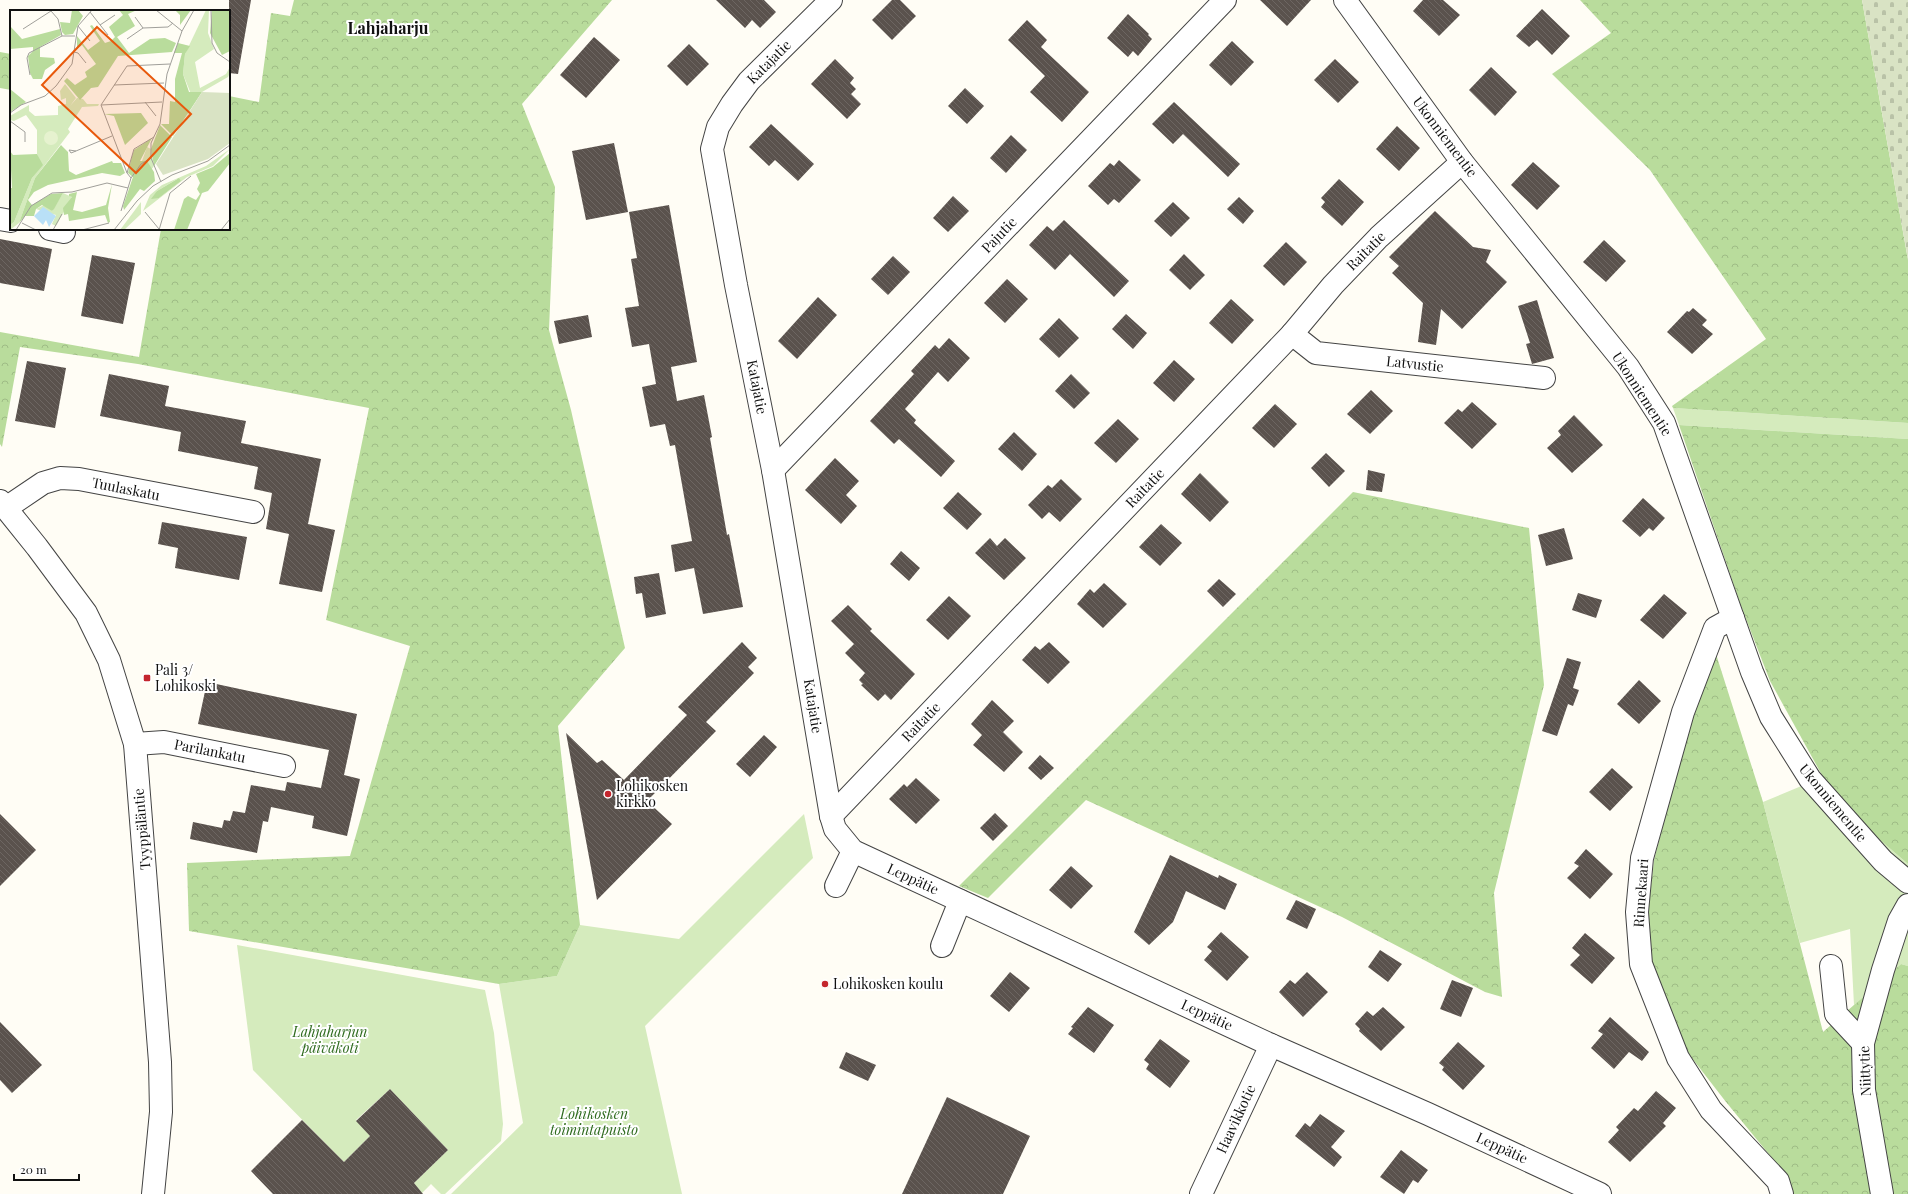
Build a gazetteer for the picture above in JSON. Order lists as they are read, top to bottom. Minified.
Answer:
{"streets":{"street":["Katajatie","Ukonniementie","Pajutie","Raitatie","Latvustie","Tuulaskatu","Parilankatu","Tyyppäläntie","Leppätie","Rinnekaari","Niittytie","Haavikkotie"]},"crossings":[["Katajatie","Pajutie"],["Katajatie","Raitatie"],["Katajatie","Leppätie"],["Ukonniementie","Raitatie"],["Ukonniementie","Rinnekaari"],["Raitatie","Latvustie"],["Raitatie","Leppätie"],["Tuulaskatu","Tyyppäläntie"],["Parilankatu","Tyyppäläntie"],["Leppätie","Haavikkotie"]],"districts":["Lahjaharju"],"parks":["Lahjaharjun päiväkoti","Lohikosken toimintapuisto"],"places":{"transit":["Pali 3/ Lohikoski"],"other":["Lohikosken kirkko","Lohikosken koulu"]},"scale_bar":"20 m"}
